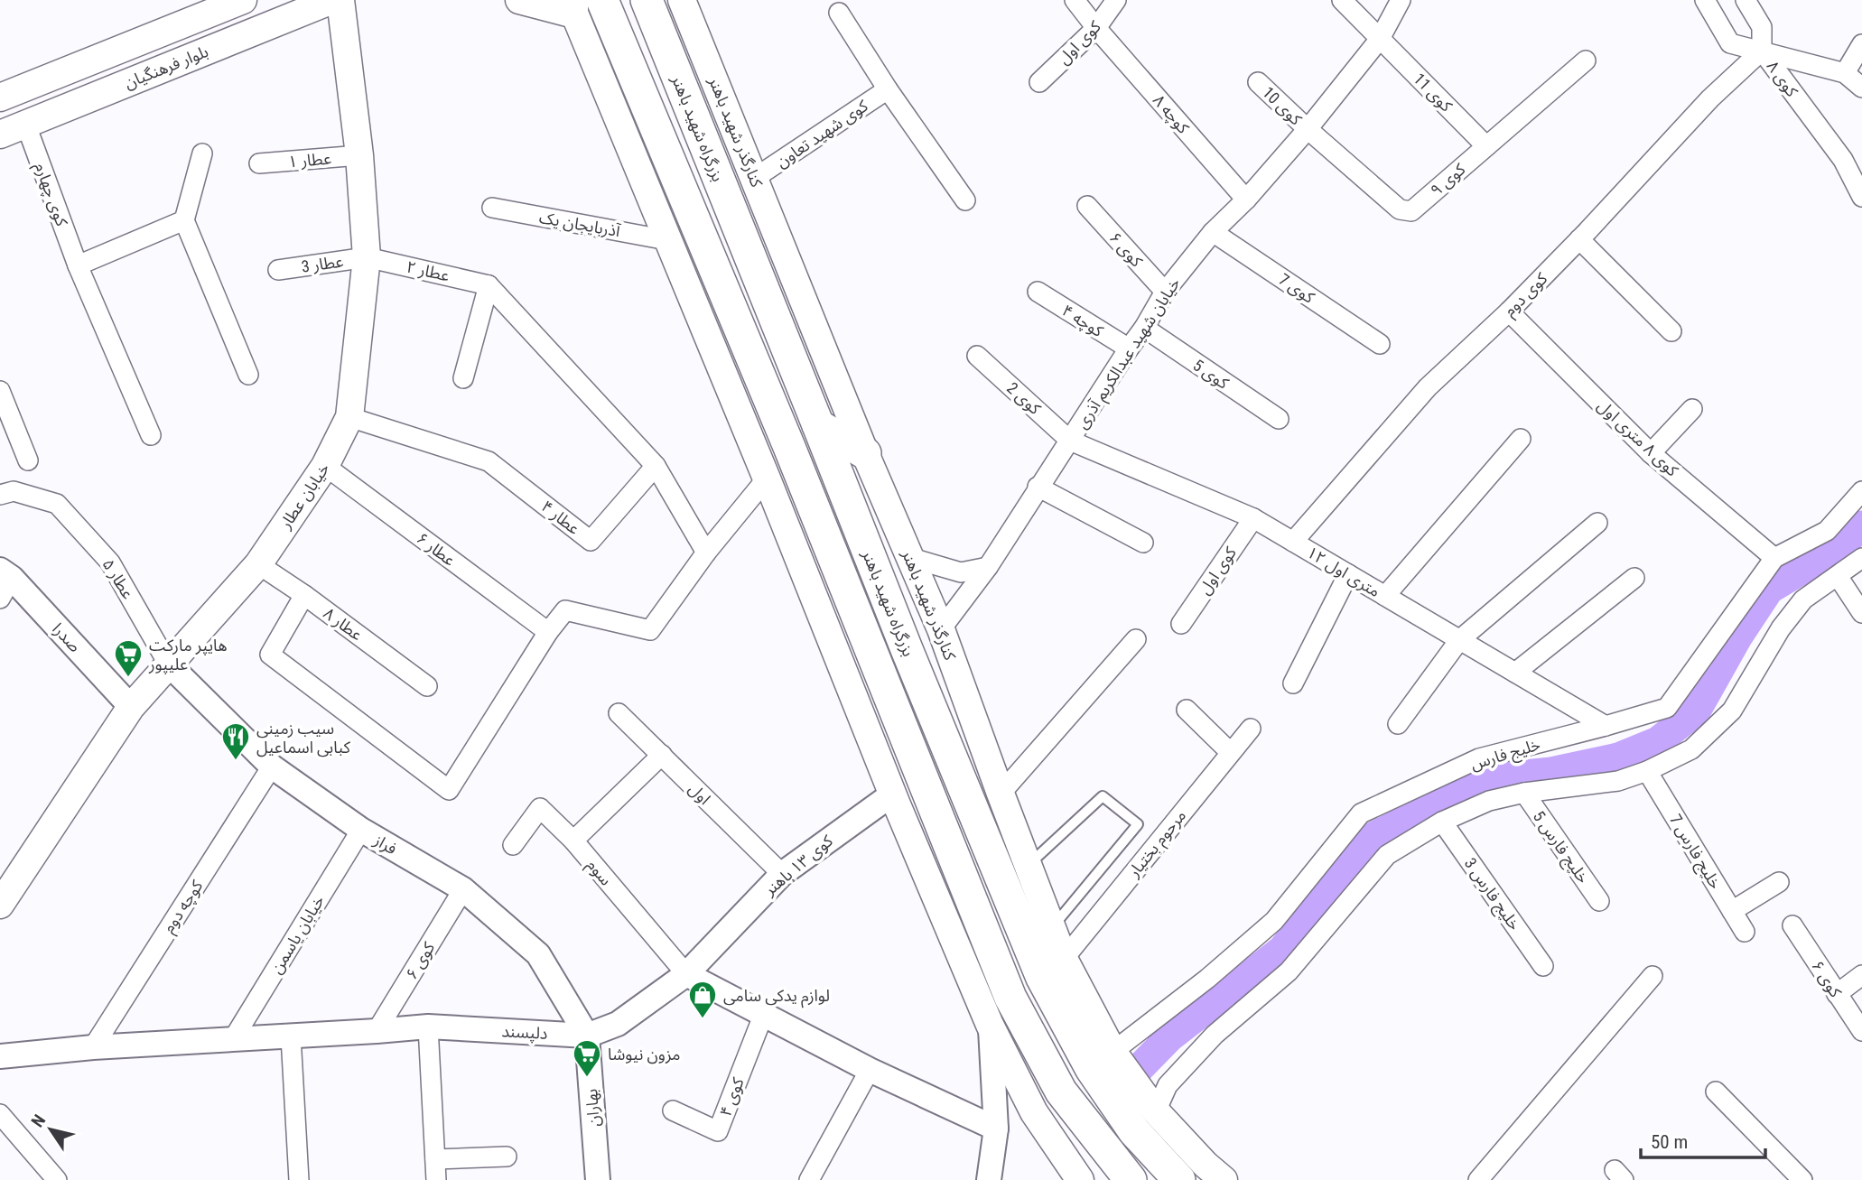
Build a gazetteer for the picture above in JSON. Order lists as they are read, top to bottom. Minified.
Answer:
{"streets":{"highway":["بزرگراه شهید باهنر"],"main road":["بلوار فرهنگیان","کنارگذر شهید باهنر","خیابان عطار"],"street":["کوی اول","کوی ۸","کوی 11","کوی 10","کوچه ۸","کوی شهید تعاون","عطار ۱","کوی ۹","کوی چهارم","آذربایجان یک","کوی ۶","عطار 3","عطار ۲","کوی 7","کوی دوم","کوچه ۴","خیابان شهید عبدالکریم آذری","کوی 5","کوی 2","کوی ۸ متری اول","عطار ۴","عطار ۶","۱۲ متری اول","عطار ۵","عطار ۸","صدرا","خلیج فارس","اول","مرحوم بختیار","فراز","خلیج فارس 5","خلیج فارس 7","کوی ۱۳ باهنر","سوم","خلیج فارس 3","کوچه دوم","خیابان یاسمن","دلپسند","کوی ۴","بهاران"]},"crossings":[["کوی اول","کوچه ۸"],["کوی اول","۱۲ متری اول"],["بلوار فرهنگیان","کوی چهارم"],["کوی ۸","کوی دوم"],["کوی 11","کوی ۹"],["کوی 11","خیابان شهید عبدالکریم آذری"],["کوی 10","کوی ۹"],["کوی 10","خیابان شهید عبدالکریم آذری"],["کوچه ۸","خیابان شهید عبدالکریم آذری"],["بزرگراه شهید باهنر","کنارگذر شهید باهنر"],["بزرگراه شهید باهنر","خلیج فارس"],["کنارگذر شهید باهنر","کوی شهید تعاون"],["کنارگذر شهید باهنر","خیابان شهید عبدالکریم آذری"],["کنارگذر شهید باهنر","خلیج فارس"],["کنارگذر شهید باهنر","مرحوم بختیار"],["عطار ۱","خیابان عطار"],["کوی ۹","خیابان شهید عبدالکریم آذری"],["کوی ۶","خیابان شهید عبدالکریم آذری"],["کوی ۶","فراز"],["کوی ۶","دلپسند"],["عطار 3","عطار ۲"],["عطار 3","خیابان عطار"],["عطار ۲","خیابان عطار"],["کوی 7","خیابان شهید عبدالکریم آذری"],["کوی دوم","کوی ۸ متری اول"],["کوی دوم","۱۲ متری اول"],["کوچه ۴","خیابان شهید عبدالکریم آذری"],["خیابان شهید عبدالکریم آذری","کوی 5"],["خیابان شهید عبدالکریم آذری","کوی 2"],["خیابان شهید عبدالکریم آذری","۱۲ متری اول"],["کوی 2","۱۲ متری اول"],["کوی ۸ متری اول","خلیج فارس"],["خیابان عطار","عطار ۴"],["خیابان عطار","عطار ۶"],["خیابان عطار","عطار ۵"],["خیابان عطار","عطار ۸"],["خیابان عطار","صدرا"],["خیابان عطار","فراز"],["۱۲ متری اول","خلیج فارس"],["عطار ۵","فراز"],["اول","کوی ۱۳ باهنر"],["فراز","کوچه دوم"],["فراز","خیابان یاسمن"],["فراز","دلپسند"],["فراز","بهاران"],["کوی ۱۳ باهنر","سوم"],["کوی ۱۳ باهنر","دلپسند"],["سوم","دلپسند"],["کوچه دوم","دلپسند"],["خیابان یاسمن","دلپسند"],["دلپسند","بهاران"]],"places":{"supermarket":["هایپر مارکت علیپور","مزون نیوشا"],"restaurant":["سیب زمینی کبابی اسماعیل"],"shop":["لوازم یدکی سامی"]},"scale_bar":"50 m","north":"top left"}
